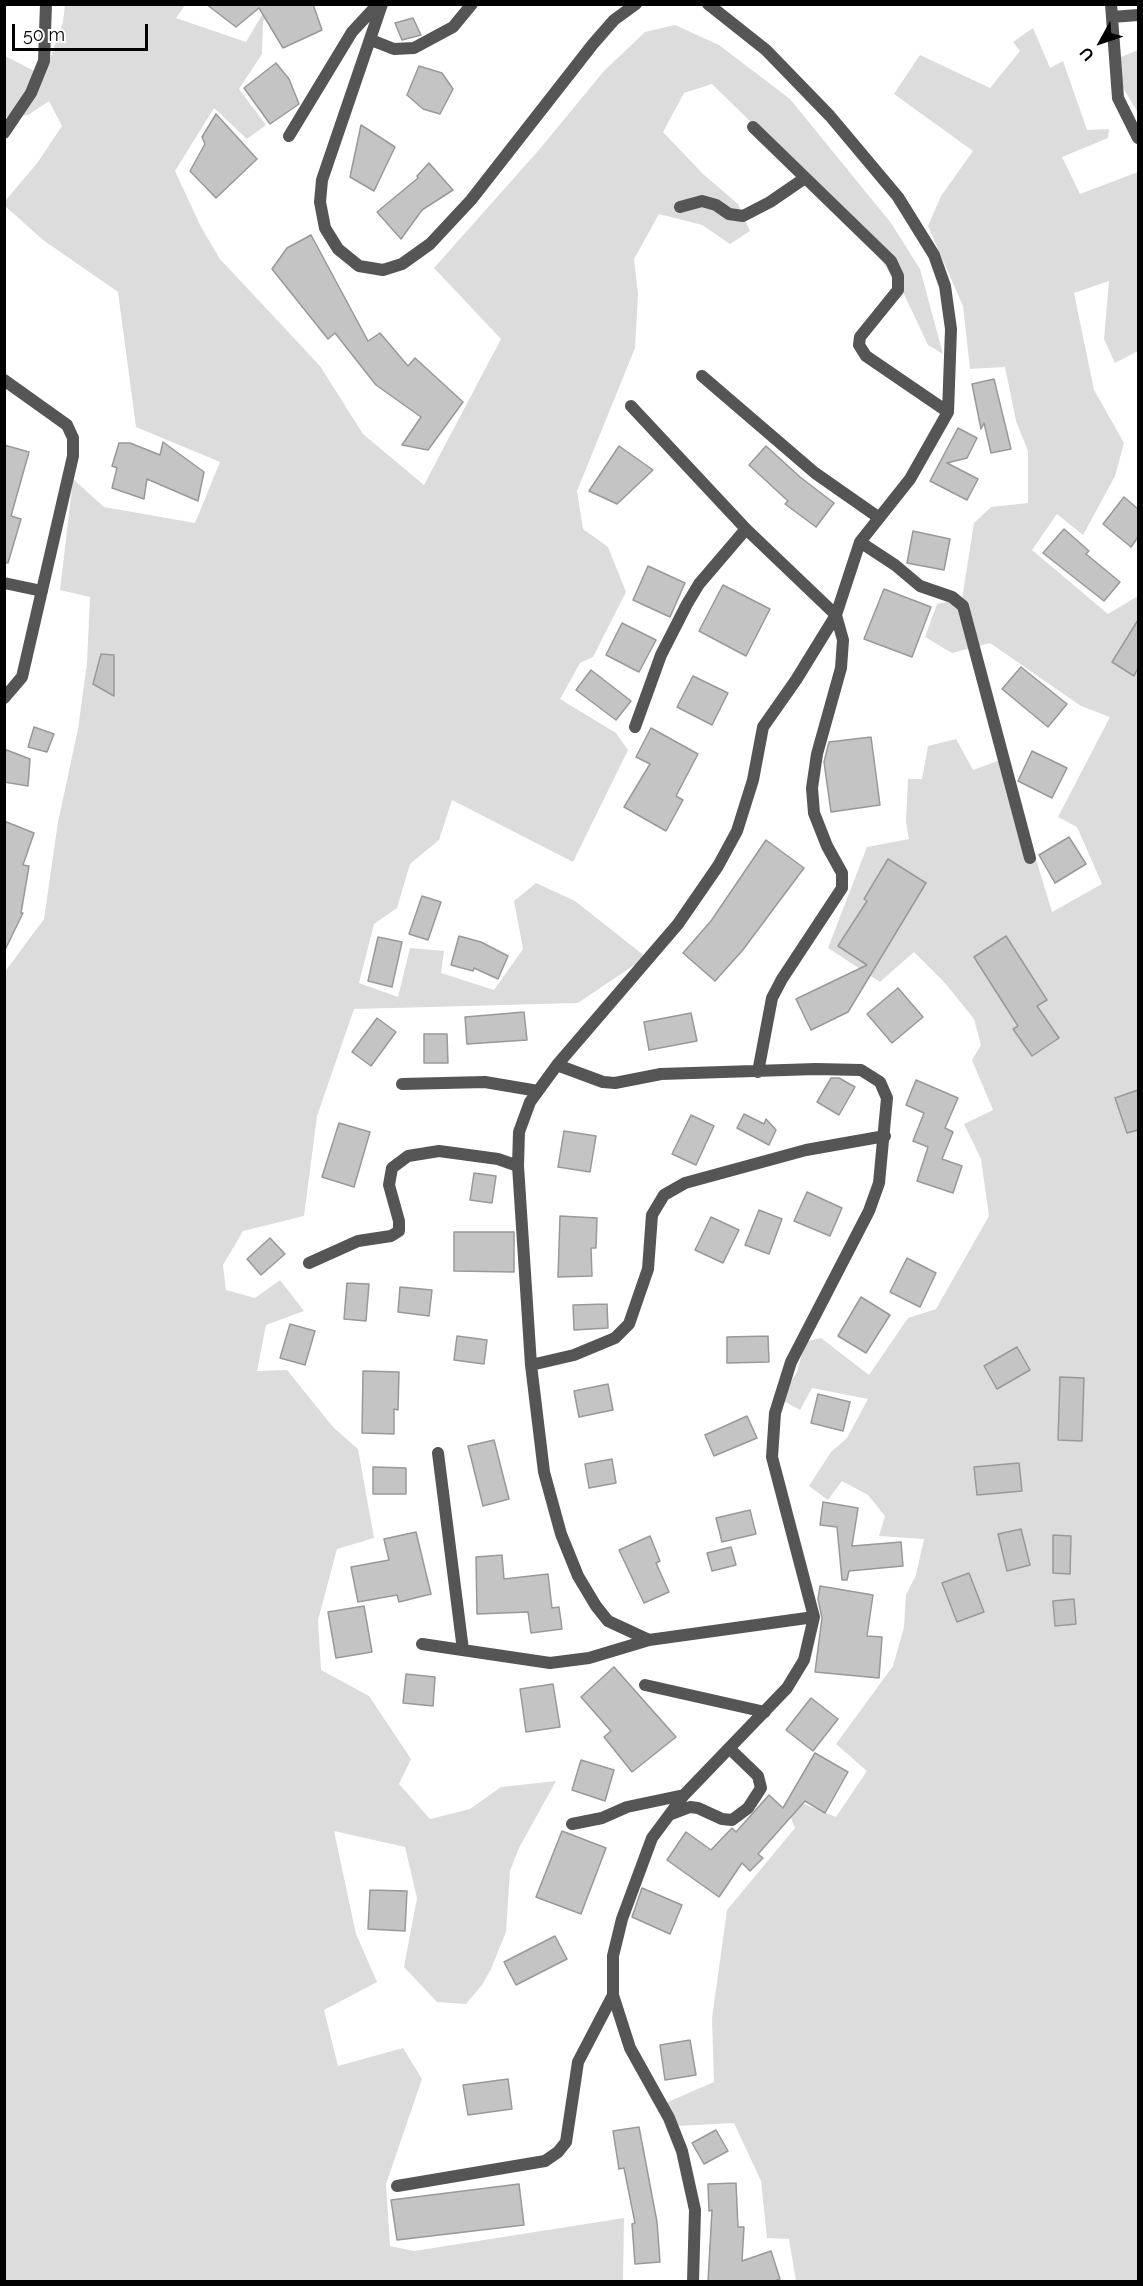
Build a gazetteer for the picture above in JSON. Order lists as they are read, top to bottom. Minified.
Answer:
{"scale_bar":"50 m","north":"bottom left"}
